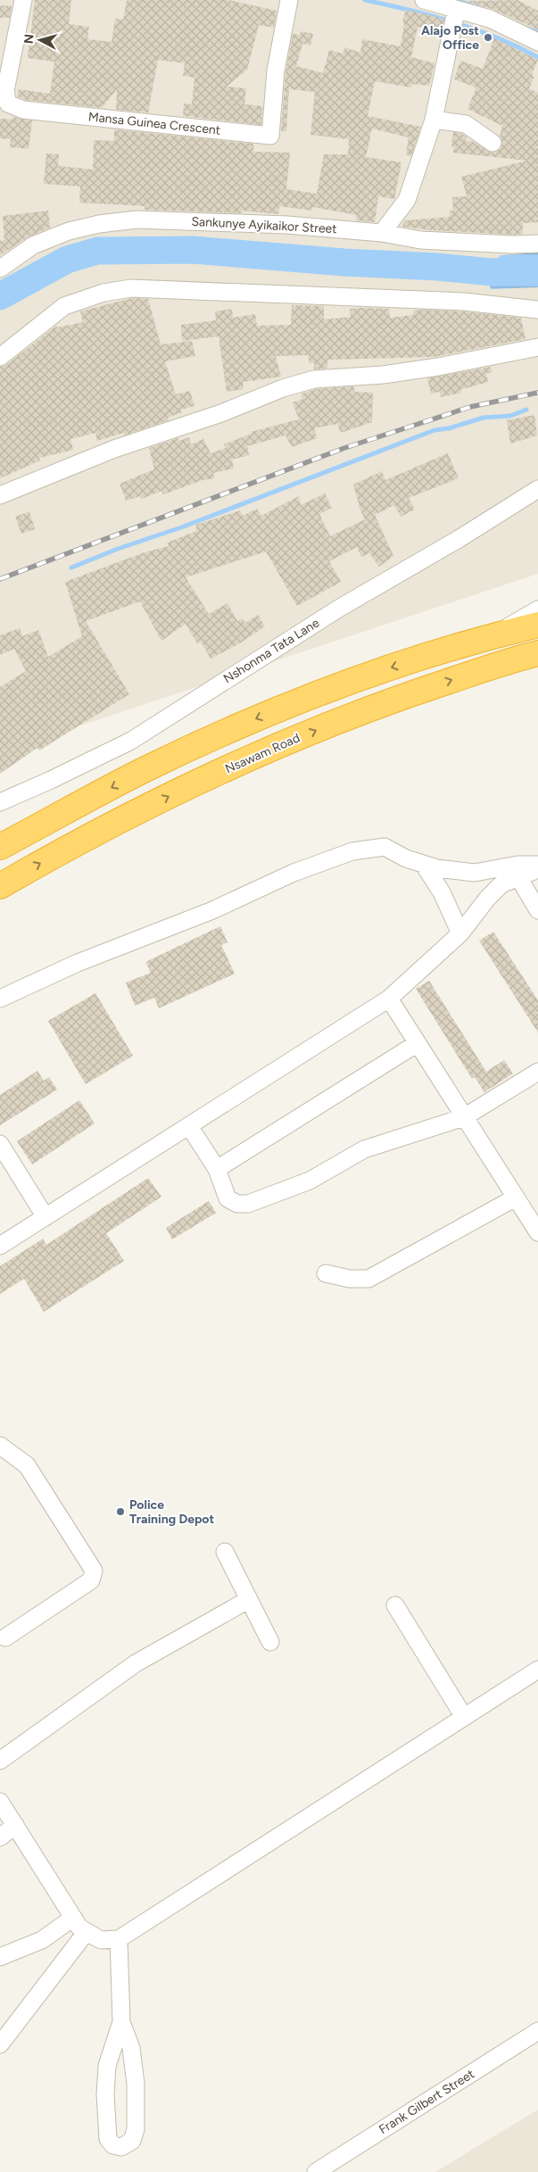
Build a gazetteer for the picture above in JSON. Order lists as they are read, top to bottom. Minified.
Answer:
{"streets":{"highway":["Nsawam Road"],"street":["Mansa Guinea Crescent","Sankunye Ayikaikor Street","Nshonma Tata Lane","Frank Gilbert Street"]},"places":["Alajo Post Office","Police Training Depot"],"north":"left"}
